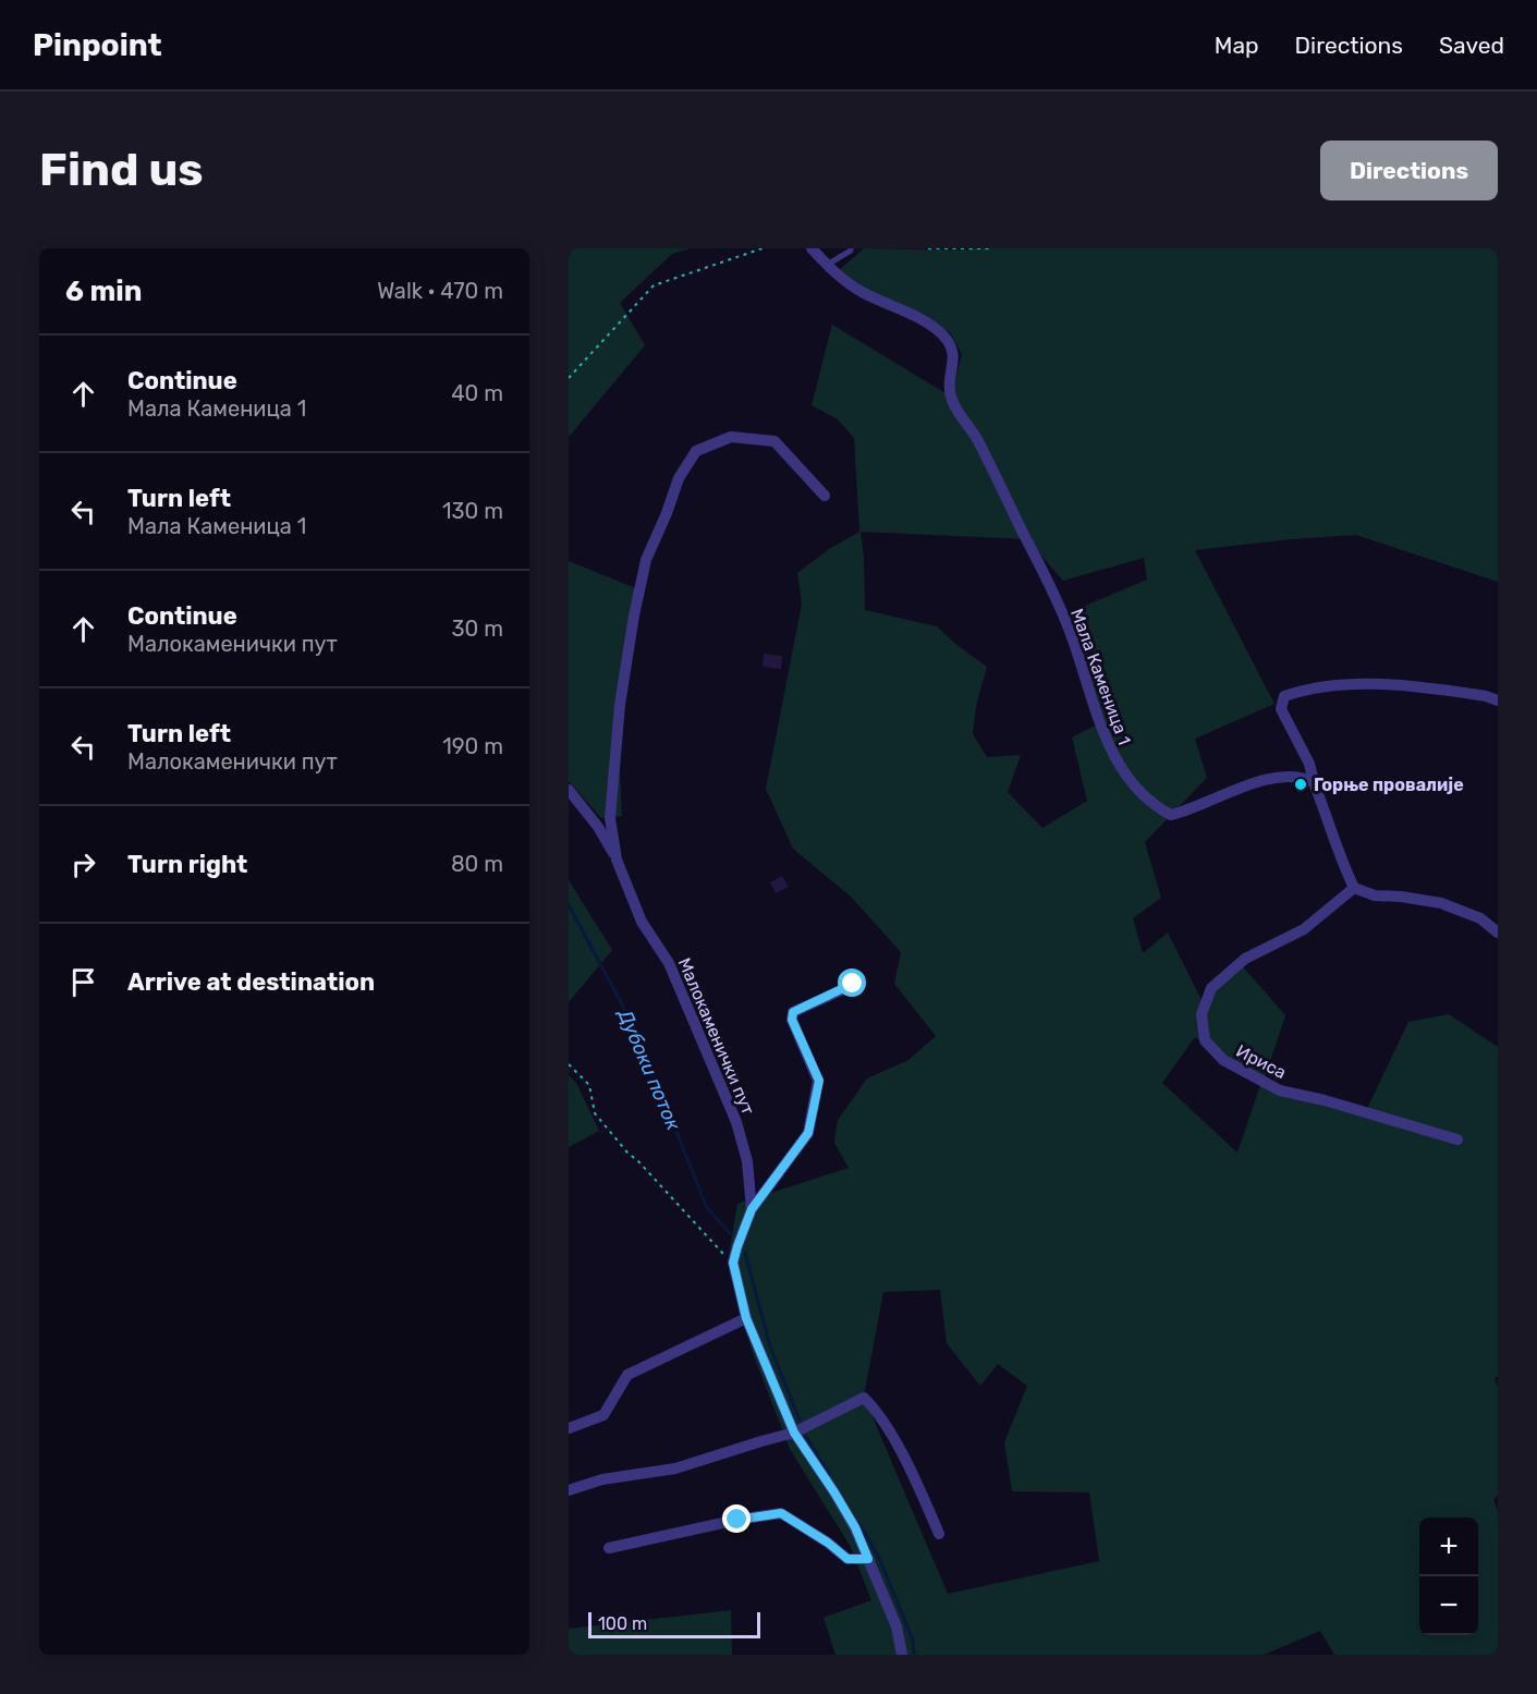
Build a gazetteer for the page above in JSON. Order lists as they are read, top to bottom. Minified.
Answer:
{"streets":{"street":["Мала Каменица 1","Малокаменички пут","Ириса"]},"water":["Дубоки поток"],"places":["Горње провалије"],"scale_bar":"100 m","page":{"header":"Pinpoint","nav":["Map","Directions","Saved"],"buttons":"Directions","title":"Find us","heading":["6 min","Walk · 470 m"],"list":[["Continue","Мала Каменица 1","40 m"],["Turn left","Мала Каменица 1","130 m"],["Continue","Малокаменички пут","30 m"],["Turn left","Малокаменички пут","190 m"],["Turn right","80 m"],"Arrive at destination"],"map_buttons":["+","−"],"scale":"100 m"}}
